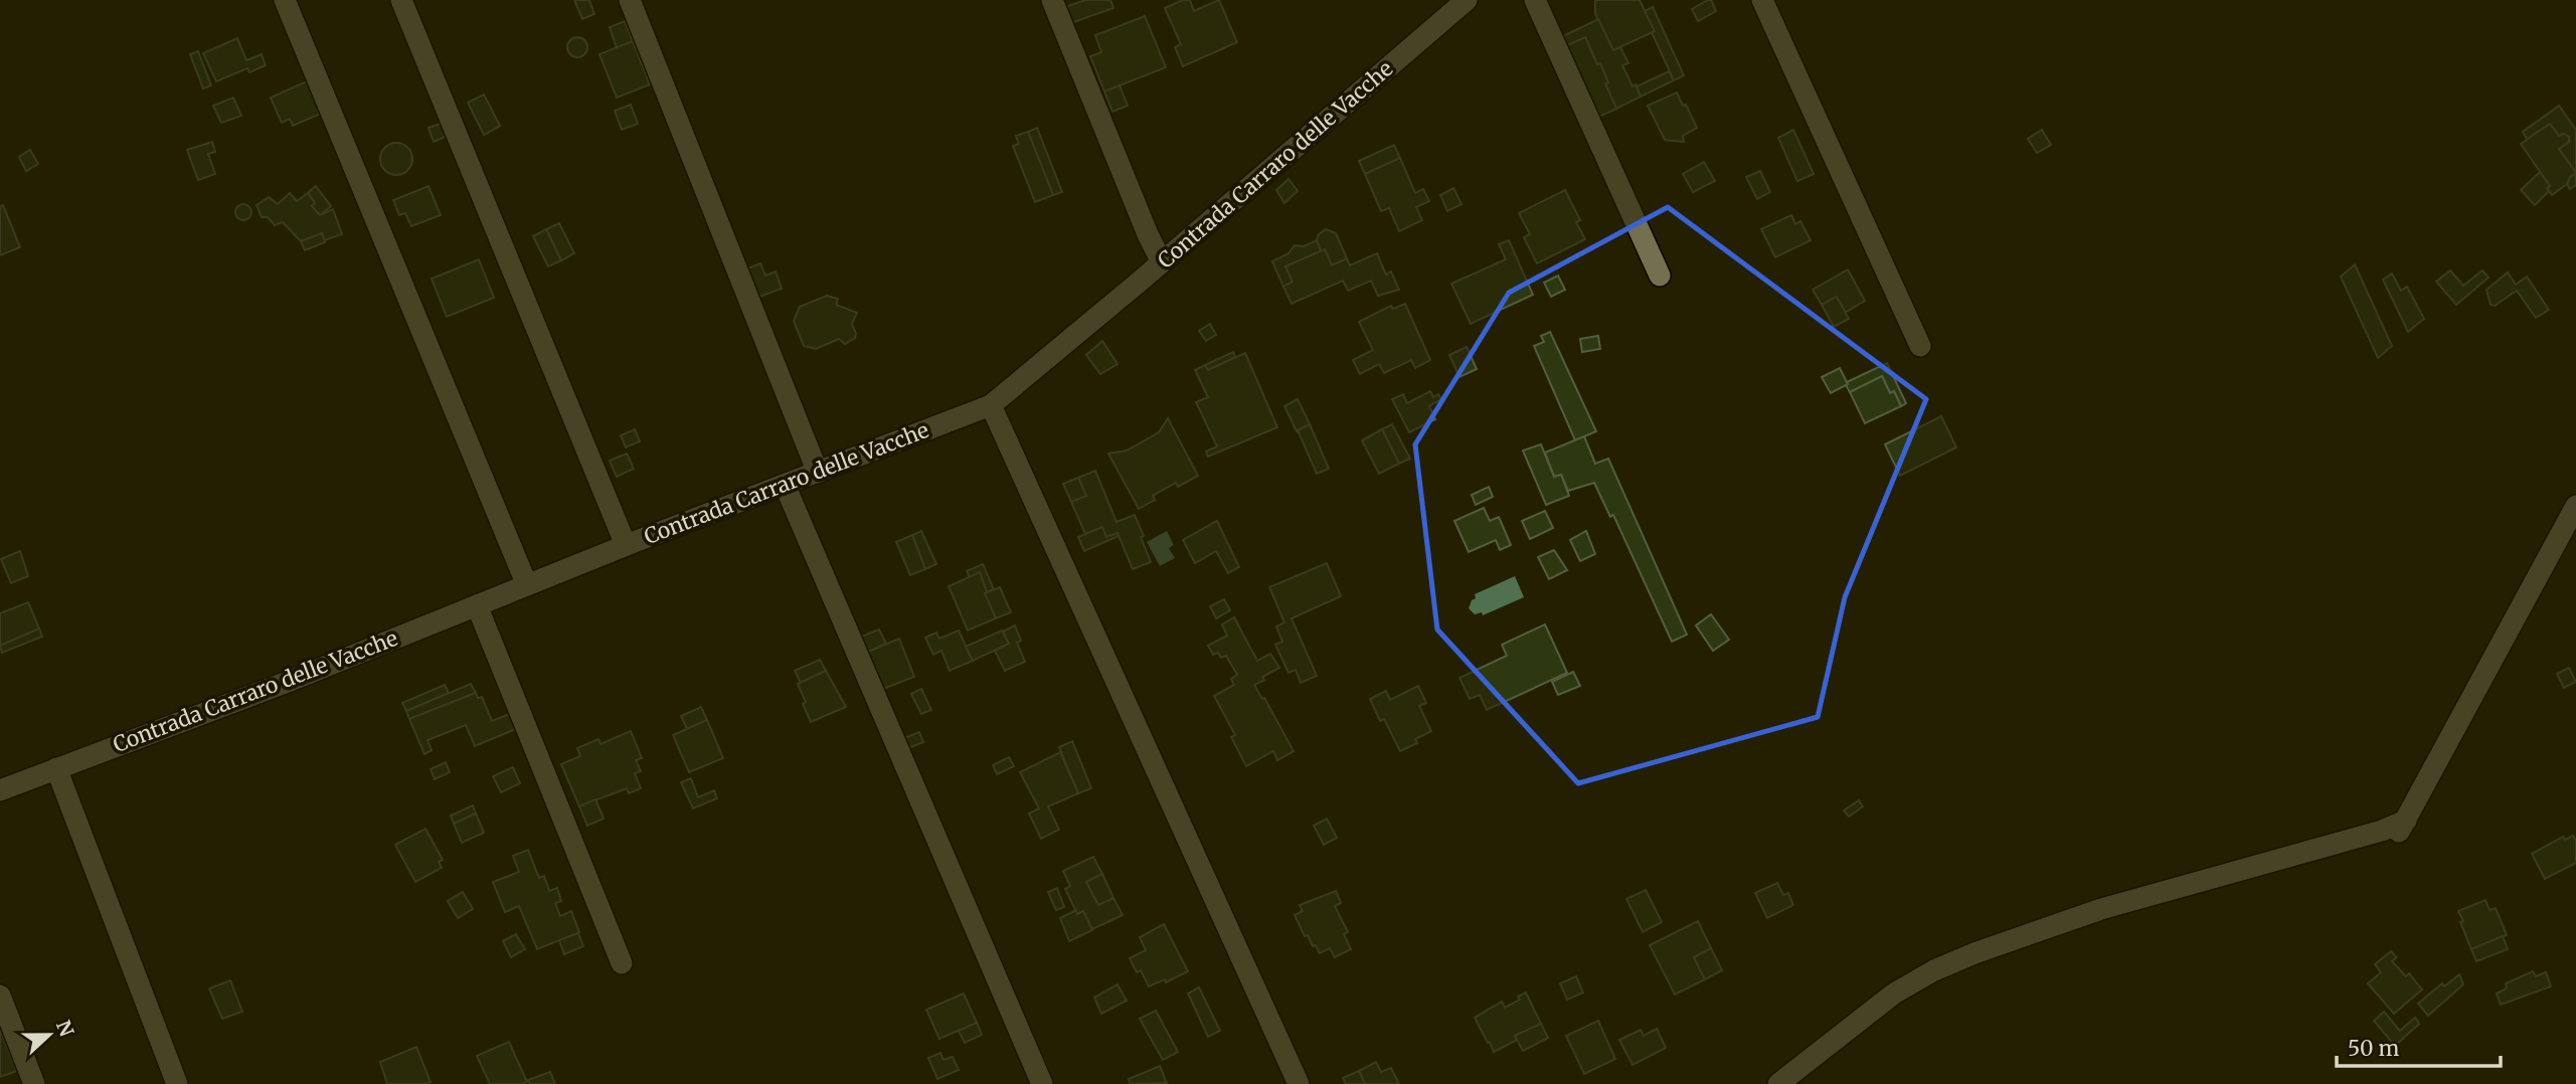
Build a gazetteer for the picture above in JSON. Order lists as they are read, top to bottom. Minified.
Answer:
{"streets":{"street":["Contrada Carraro delle Vacche"]},"scale_bar":"50 m","north":"right"}
